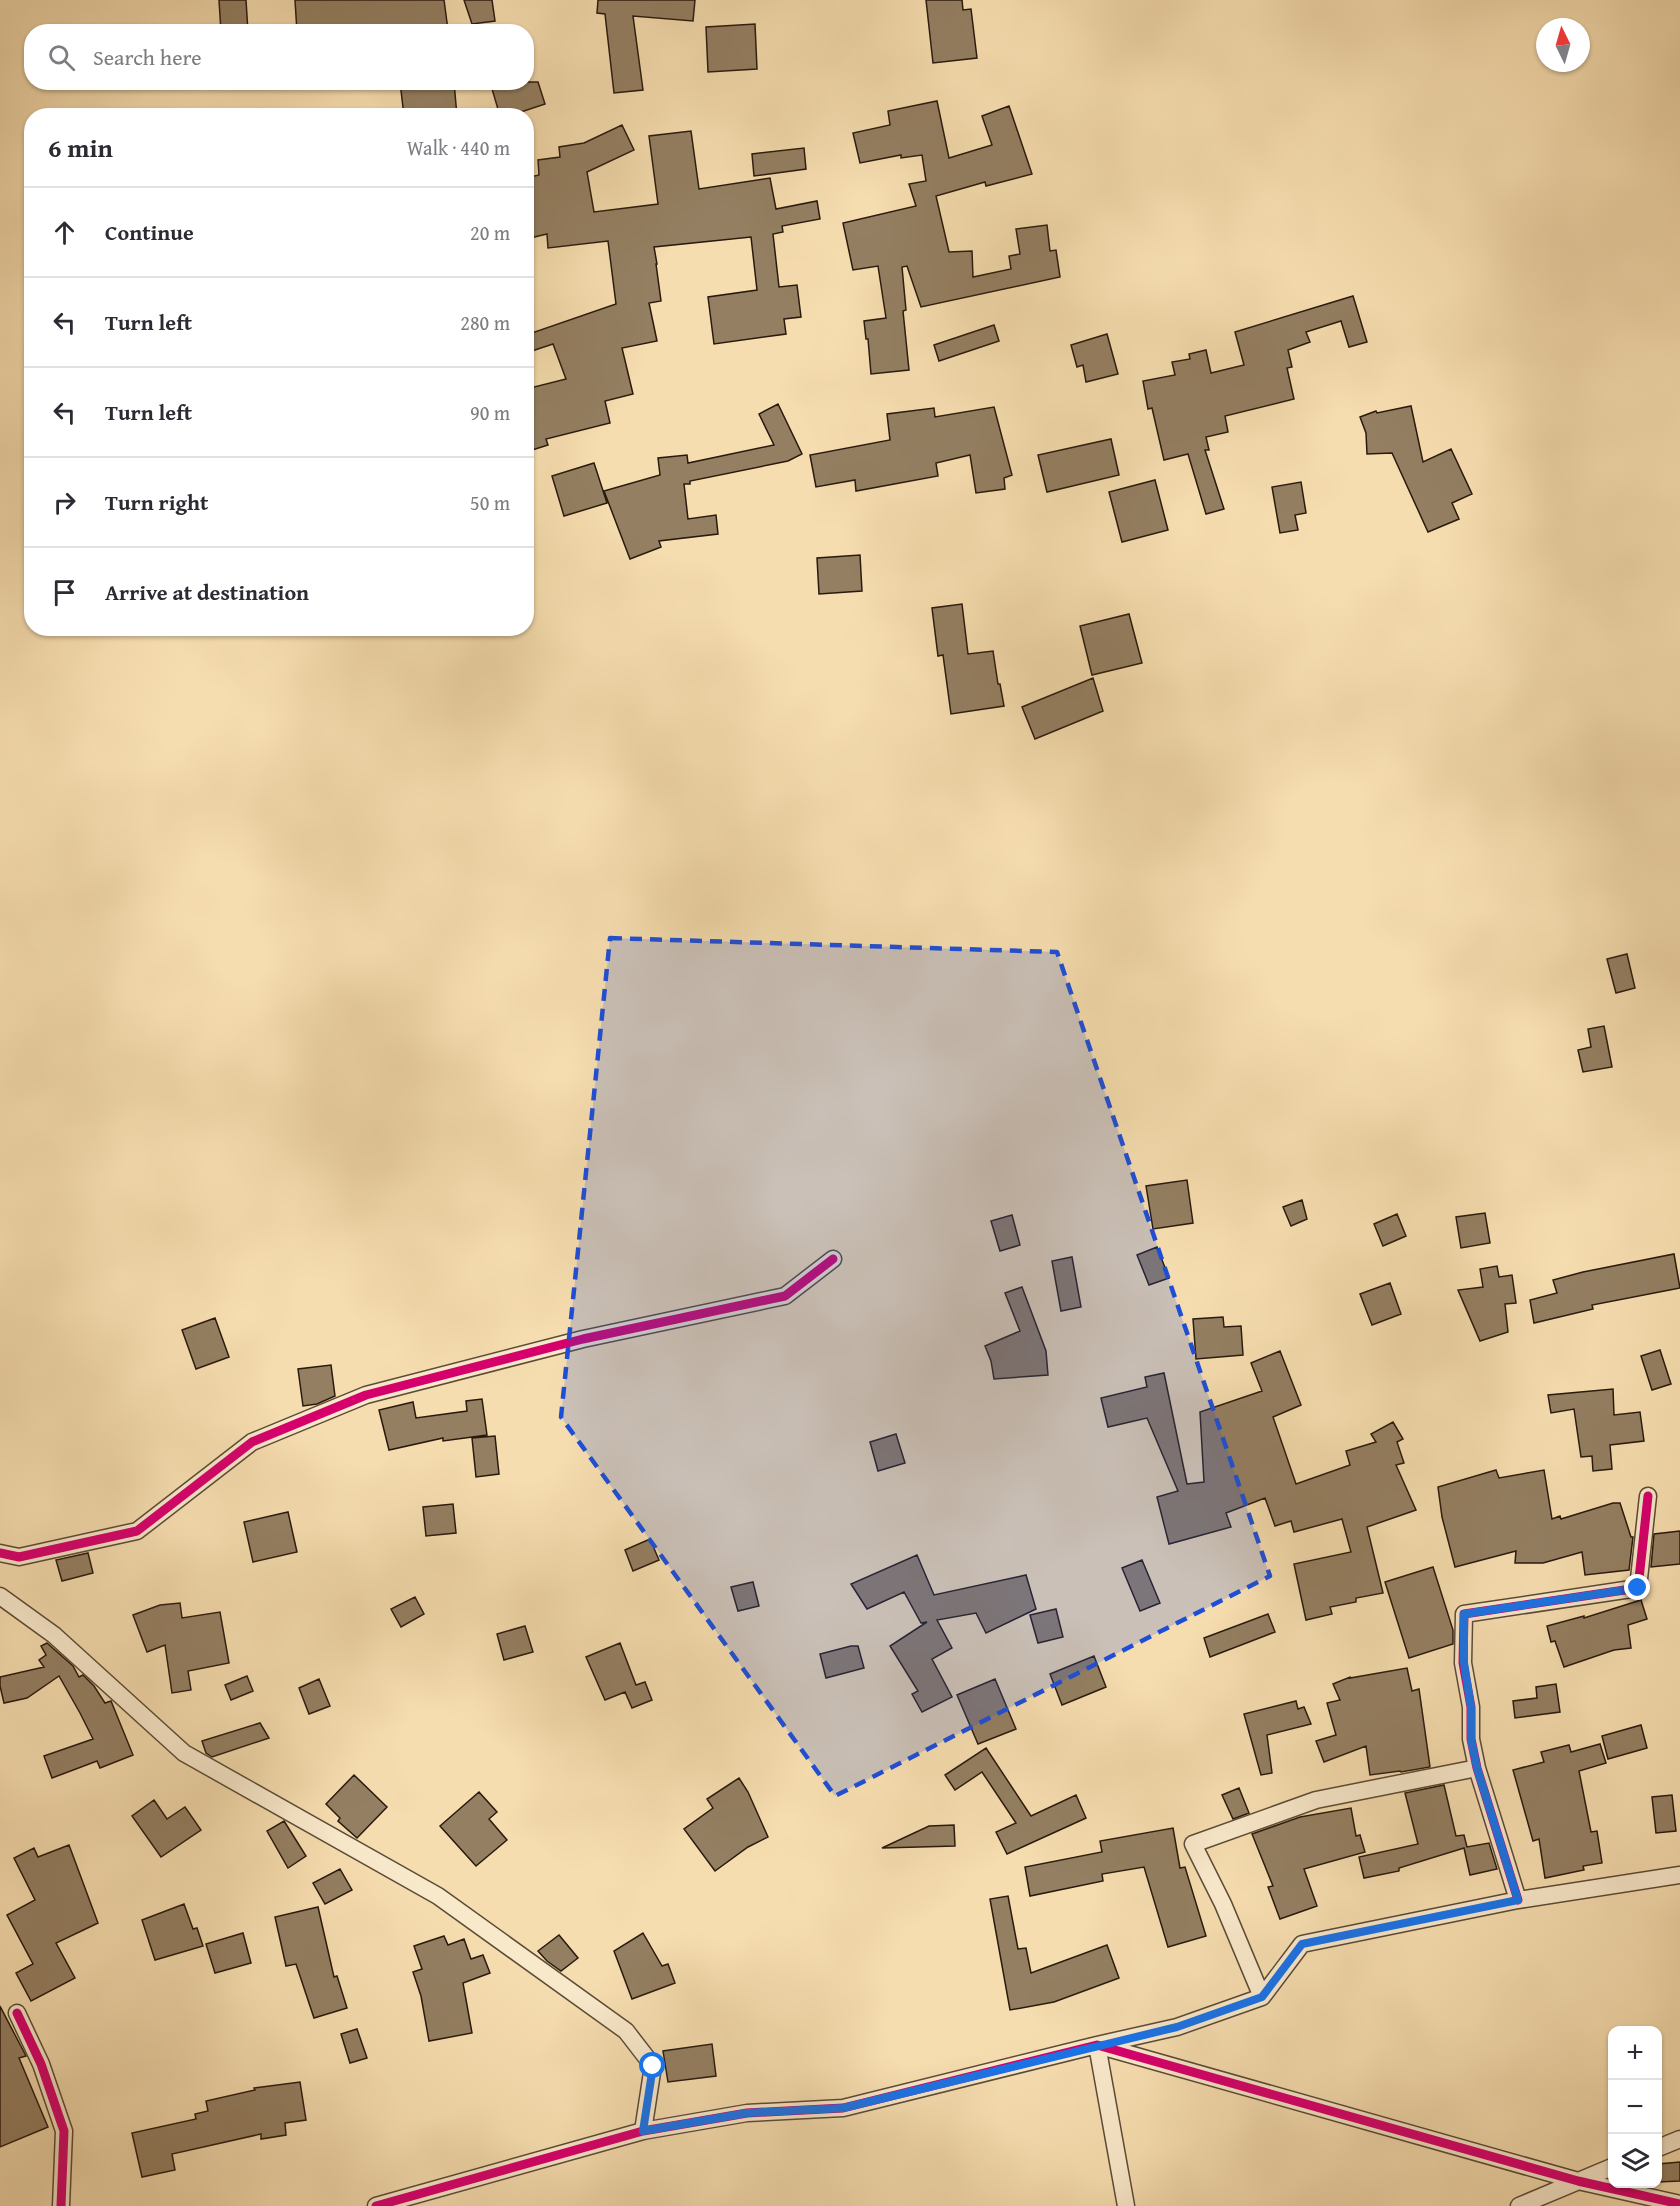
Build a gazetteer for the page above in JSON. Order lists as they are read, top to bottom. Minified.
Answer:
{"north":"top","page":{"search":"Search here","heading":["6 min","Walk · 440 m"],"list":[["Continue","20 m"],["Turn left","280 m"],["Turn left","90 m"],["Turn right","50 m"],"Arrive at destination"],"map_buttons":["+","−"]}}
